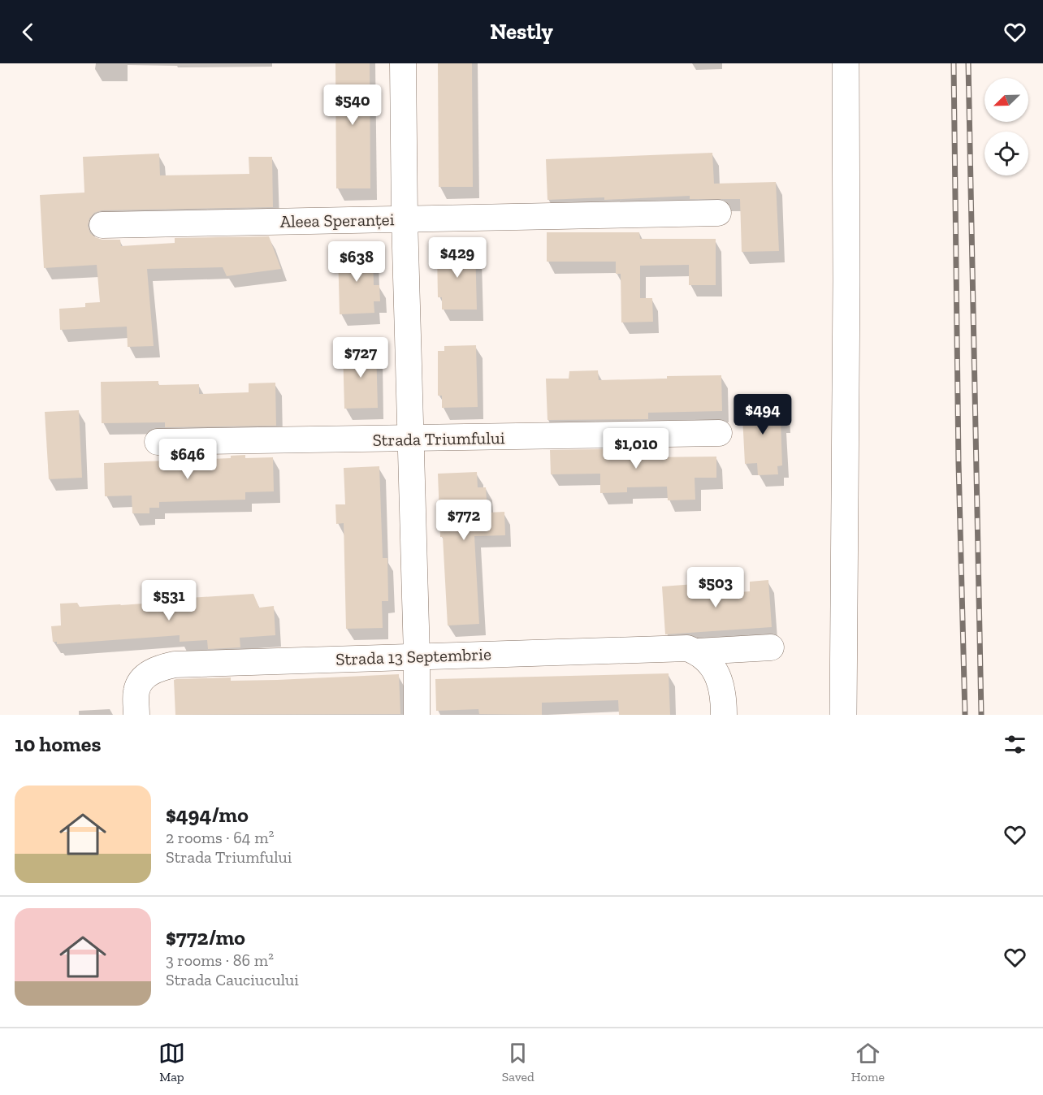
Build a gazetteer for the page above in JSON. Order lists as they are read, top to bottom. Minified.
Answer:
{"streets":{"street":["Aleea Speranței","Strada Triumfului","Strada 13 Septembrie"]},"north":"bottom left","page":{"header":"Nestly","price":["$540","$429","$638","$727","$494","$1,010","$646","$772","$503","$531"],"heading":"10 homes","list":[{"name":"$494/mo","note":"2 rooms · 64 m² · Strada Triumfului"},{"name":"$772/mo","note":"3 rooms · 86 m² · Strada Cauciucului"}],"tabs":["Map","Saved","Home"]}}
